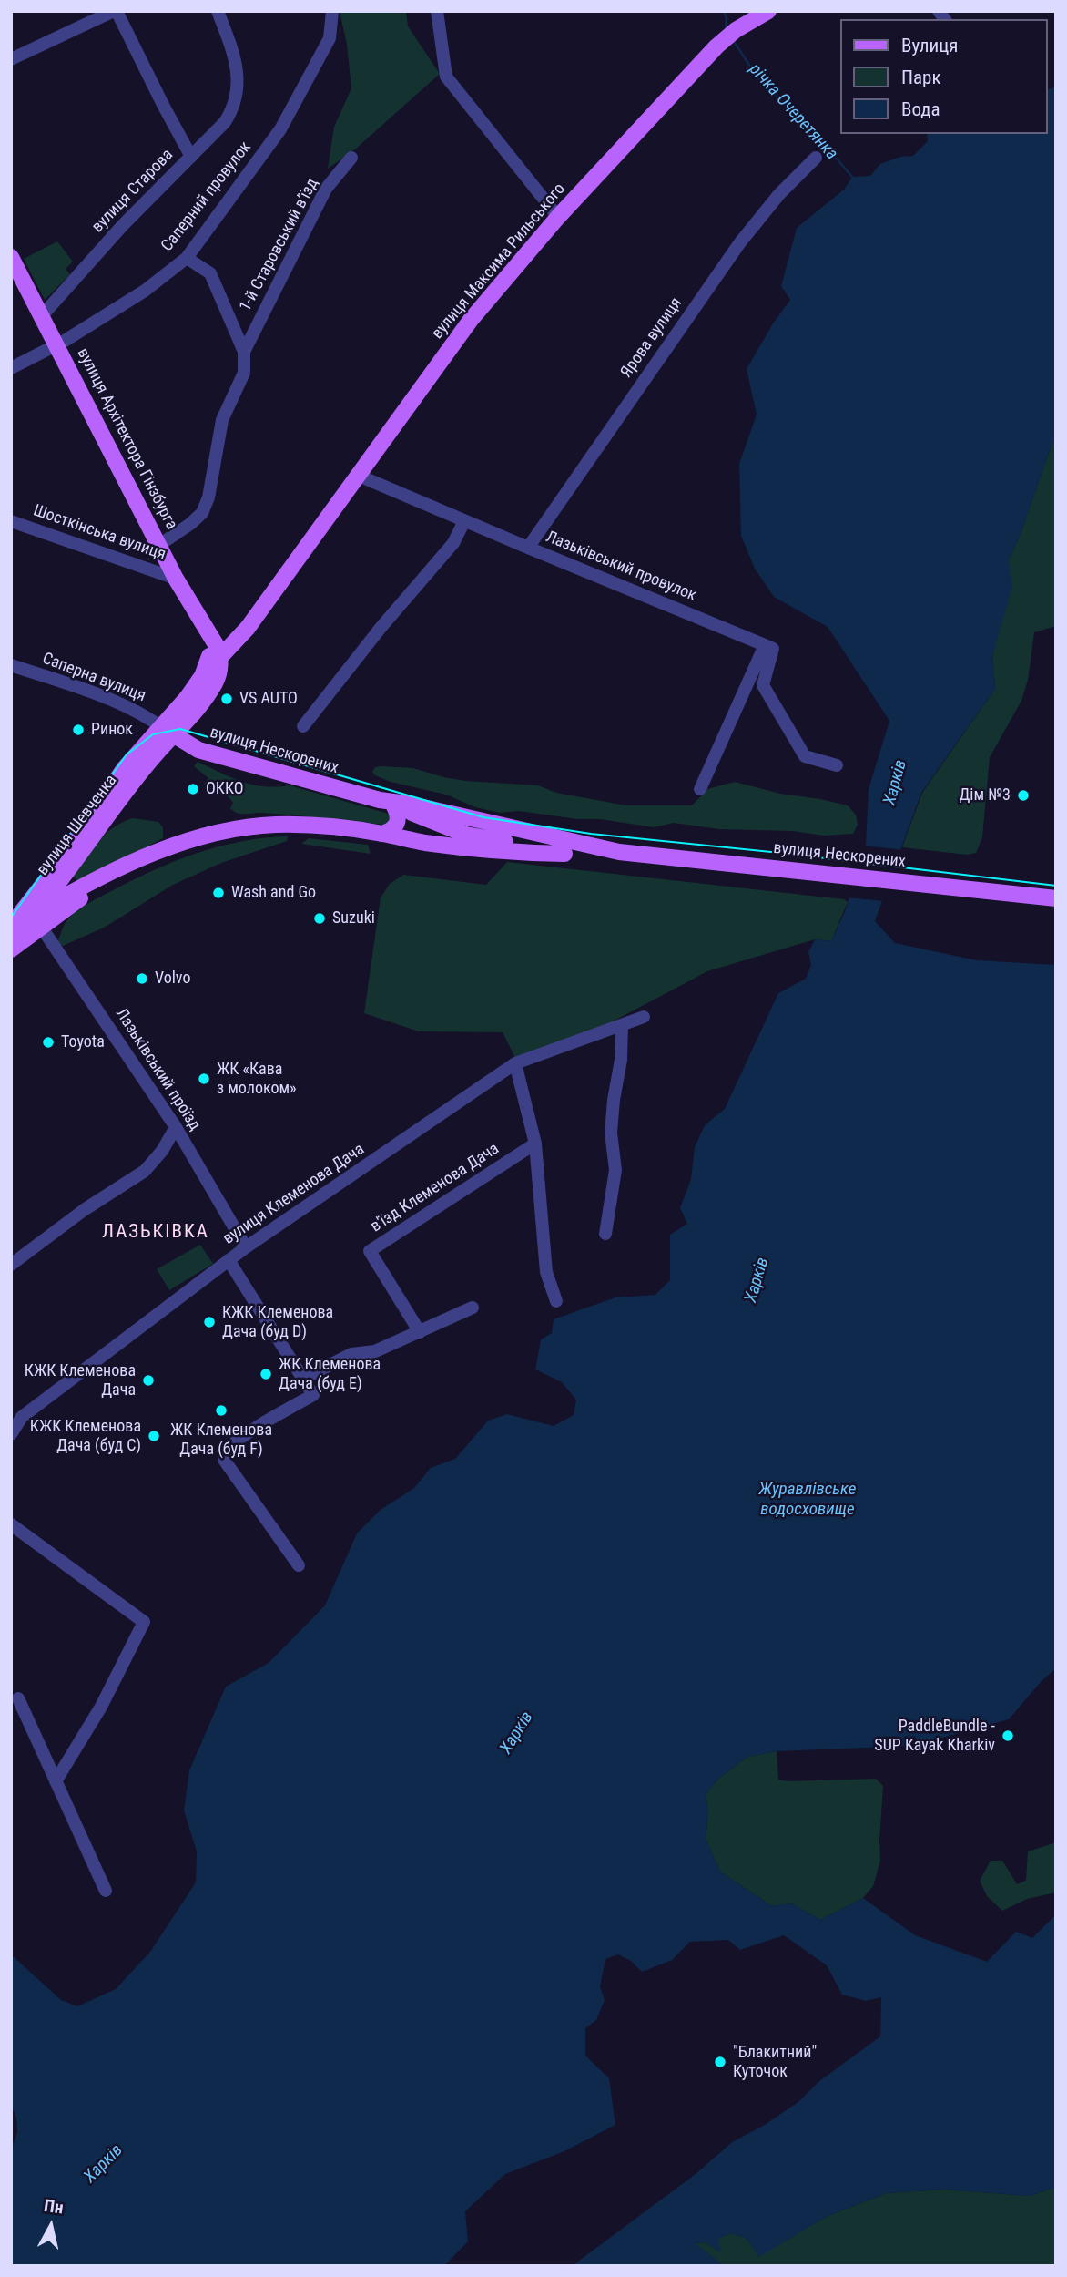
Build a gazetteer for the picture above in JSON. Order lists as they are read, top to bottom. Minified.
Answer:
{"streets":{"main road":["вулиця Максима Рильського","вулиця Архітектора Гінзбурга","вулиця Нескорених","вулиця Шевченка"],"street":["вулиця Старова","Саперний провулок","1-й Старовський в’їзд","Ярова вулиця","Шосткінська вулиця","Лазьківський провулок","Саперна вулиця","Лазьківський проїзд","в'їзд Клеменова Дача","вулиця Клеменова Дача"]},"crossings":[["вулиця Старова","Саперний провулок"],["вулиця Старова","вулиця Архітектора Гінзбурга"],["Саперний провулок","вулиця Архітектора Гінзбурга"],["вулиця Максима Рильського","вулиця Архітектора Гінзбурга"],["вулиця Максима Рильського","Лазьківський провулок"],["вулиця Максима Рильського","Саперна вулиця"],["вулиця Максима Рильського","вулиця Нескорених"],["вулиця Максима Рильського","вулиця Шевченка"],["Ярова вулиця","Лазьківський провулок"],["вулиця Архітектора Гінзбурга","Шосткінська вулиця"],["Саперна вулиця","вулиця Нескорених"],["Саперна вулиця","вулиця Шевченка"],["вулиця Нескорених","вулиця Шевченка"],["Лазьківський проїзд","вулиця Клеменова Дача"]],"districts":["ЛАЗЬКІВКА"],"water":["річка Очеретянка","Харків","Журавлівське водосховище"],"places":["VS AUTO","Ринок","ОККО","Дім №3","Wash and Go","Suzuki","Volvo","Toyota","ЖК «Кава з молоком»","КЖК Клеменова Дача (буд D)","ЖК Клеменова Дача (буд Е)","КЖК Клеменова Дача","ЖК Клеменова Дача (буд F)","КЖК Клеменова Дача (буд С)","PaddleBundle - SUP Kayak Kharkiv","\"Блакитний\" Куточок"],"legend":["Вулиця","Парк","Вода"],"north":"top"}
